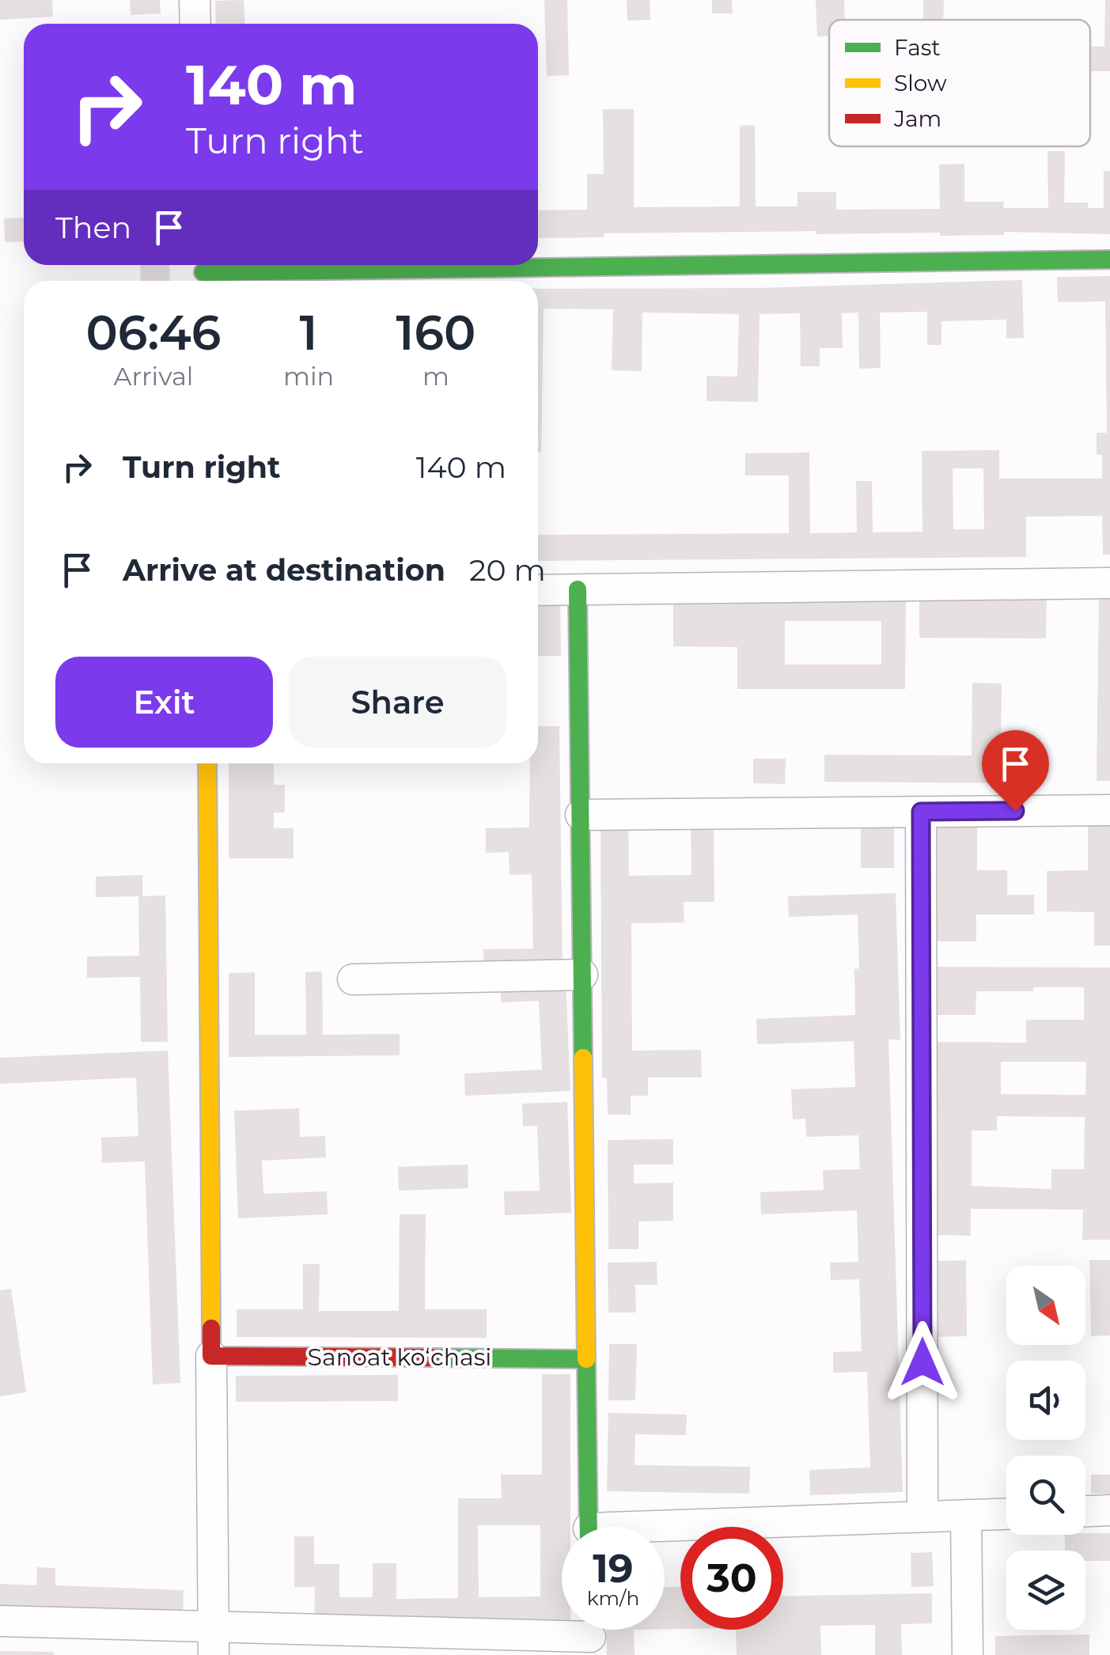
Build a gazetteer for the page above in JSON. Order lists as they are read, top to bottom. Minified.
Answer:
{"streets":{"street":["Sanoat koʻchasi"]},"legend":["Fast","Slow","Jam"],"north":"bottom right","page":{"turn":["140 m","Turn right"],"then":"Then","eta":["06:46","Arrival","1","min","160","m"],"list":[{"name":"Turn right","value":"140 m"},{"name":"Arrive at destination","value":"20 m"}],"buttons":["Exit","Share"],"speed":"19 km/h","limit":"30"}}
